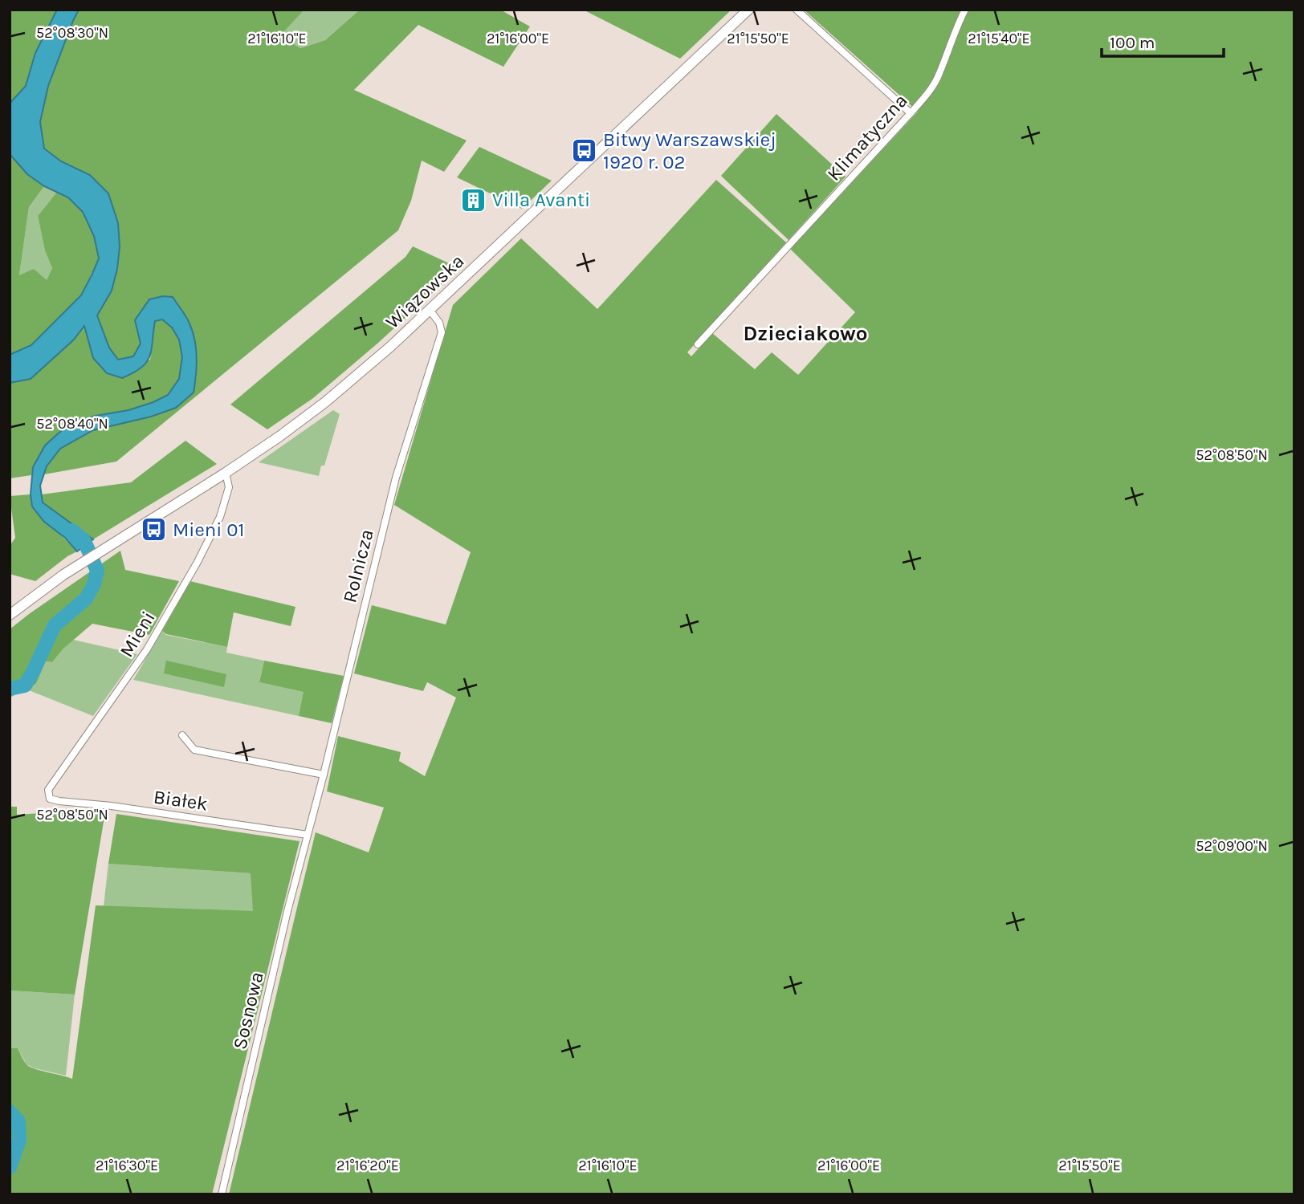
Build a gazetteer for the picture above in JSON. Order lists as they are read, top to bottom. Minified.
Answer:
{"streets":{"main road":["Wiązowska"],"street":["Klimatyczna","Rolnicza","Mieni","Białek","Sosnowa"]},"crossings":[["Wiązowska","Rolnicza"],["Wiązowska","Mieni"],["Rolnicza","Białek"],["Rolnicza","Sosnowa"],["Mieni","Białek"],["Białek","Sosnowa"]],"districts":["Dzieciakowo"],"places":{"bus stop":["Bitwy Warszawskiej 1920 r. 02","Mieni 01"],"building":["Villa Avanti"]},"scale_bar":"100 m","coordinates":["52°08'30\"N","21°16'10\"E","21°16'00\"E","21°15'50\"E","21°15'40\"E","52°08'40\"N","52°08'50\"N","52°09'00\"N","21°16'30\"E","21°16'20\"E"]}
